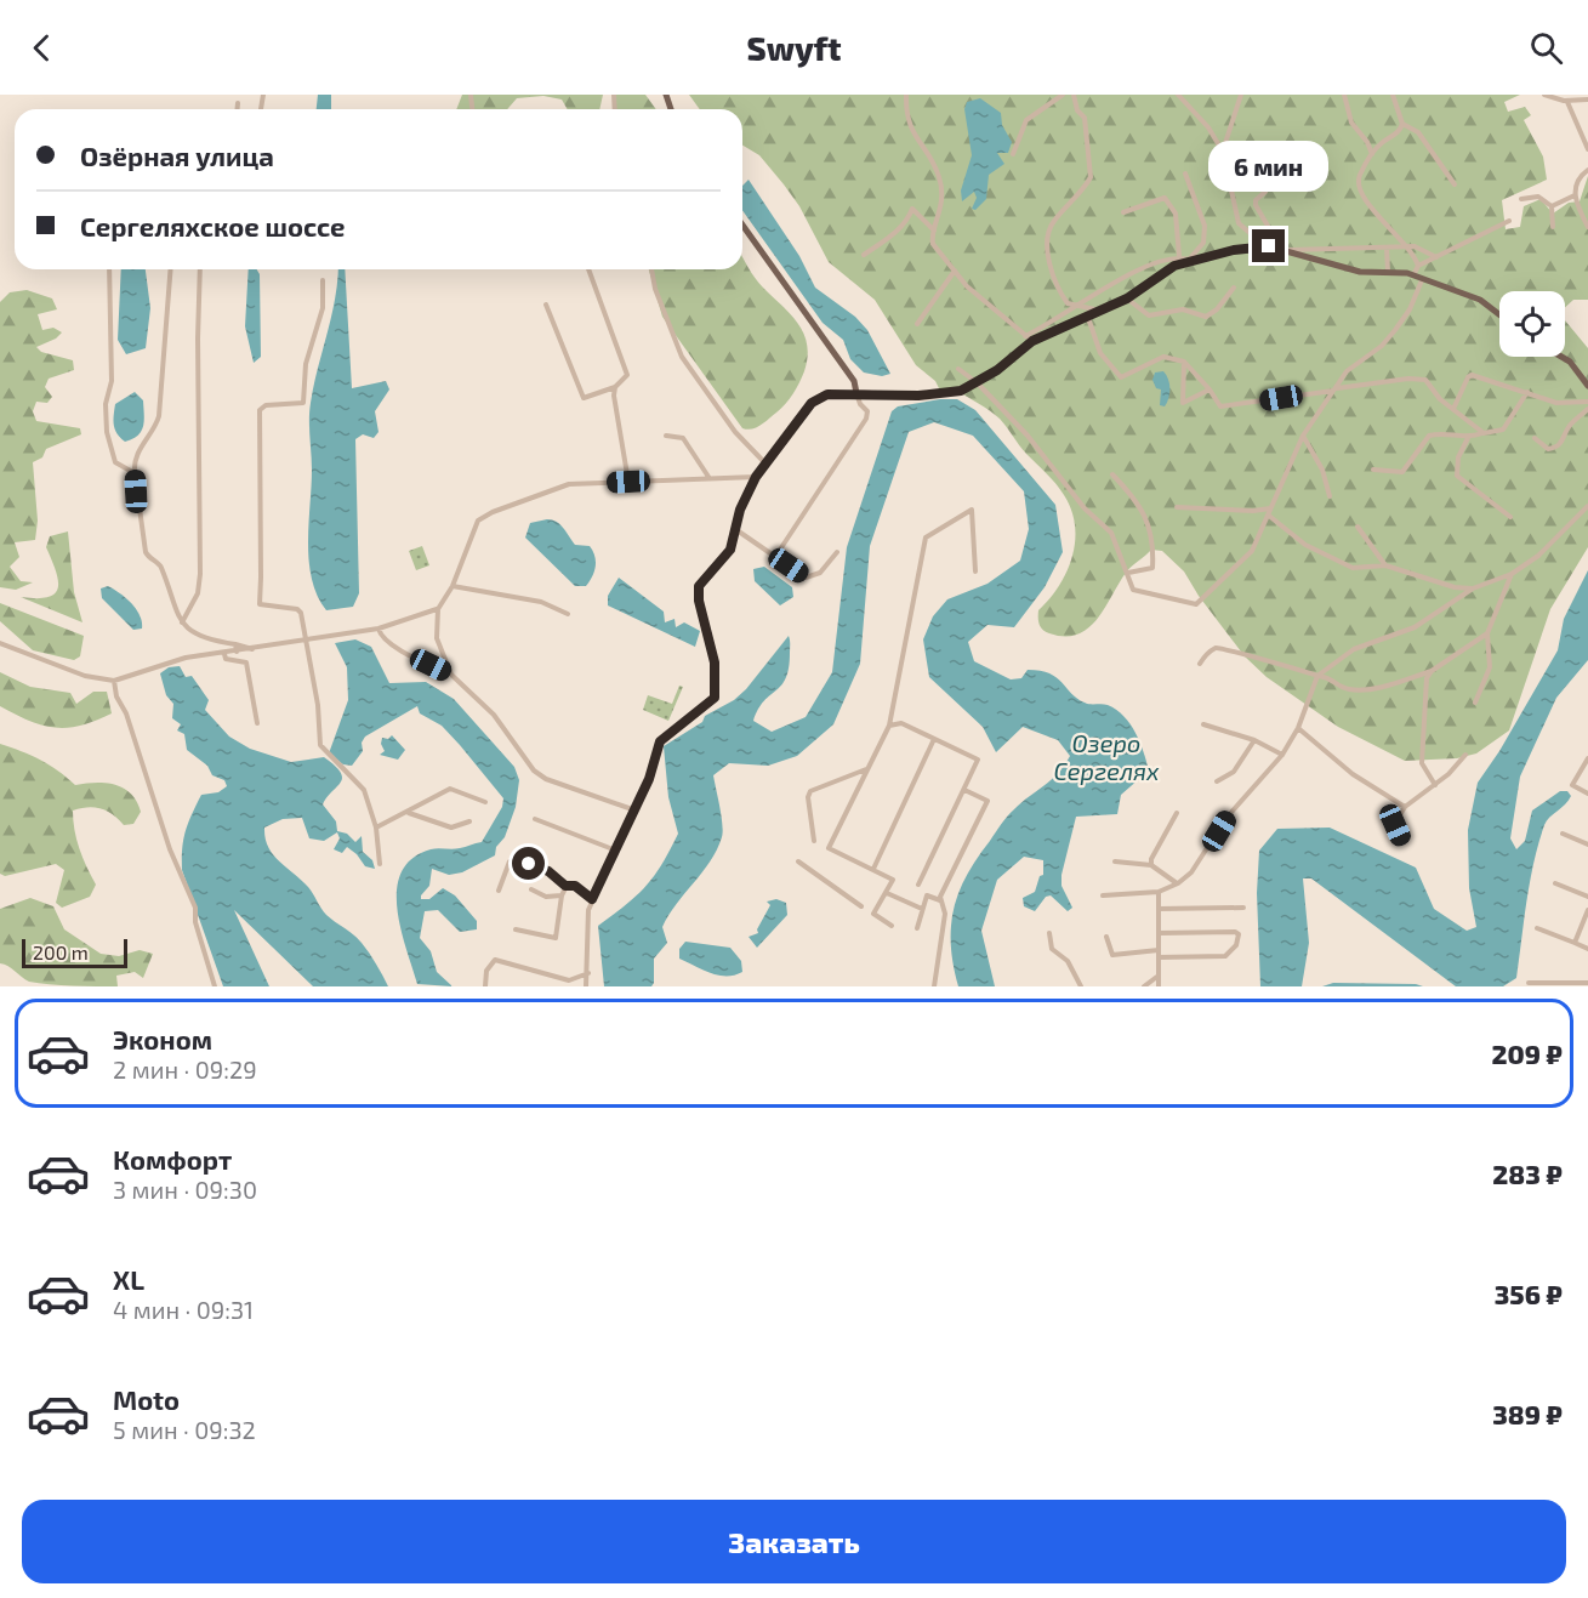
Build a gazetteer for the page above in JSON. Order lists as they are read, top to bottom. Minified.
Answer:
{"water":["Озеро Сергелях"],"scale_bar":"200 m","page":{"header":"Swyft","banner":["Озёрная улица","Сергеляхское шоссе"],"bubble":"6 мин","scale":"200 m","list":[{"name":"Эконом","note":"2 мин · 09:29","value":"209 ₽"},{"name":"Комфорт","note":"3 мин · 09:30","value":"283 ₽"},{"name":"XL","note":"4 мин · 09:31","value":"356 ₽"},{"name":"Moto","note":"5 мин · 09:32","value":"389 ₽"}],"buttons":"Заказать"}}
